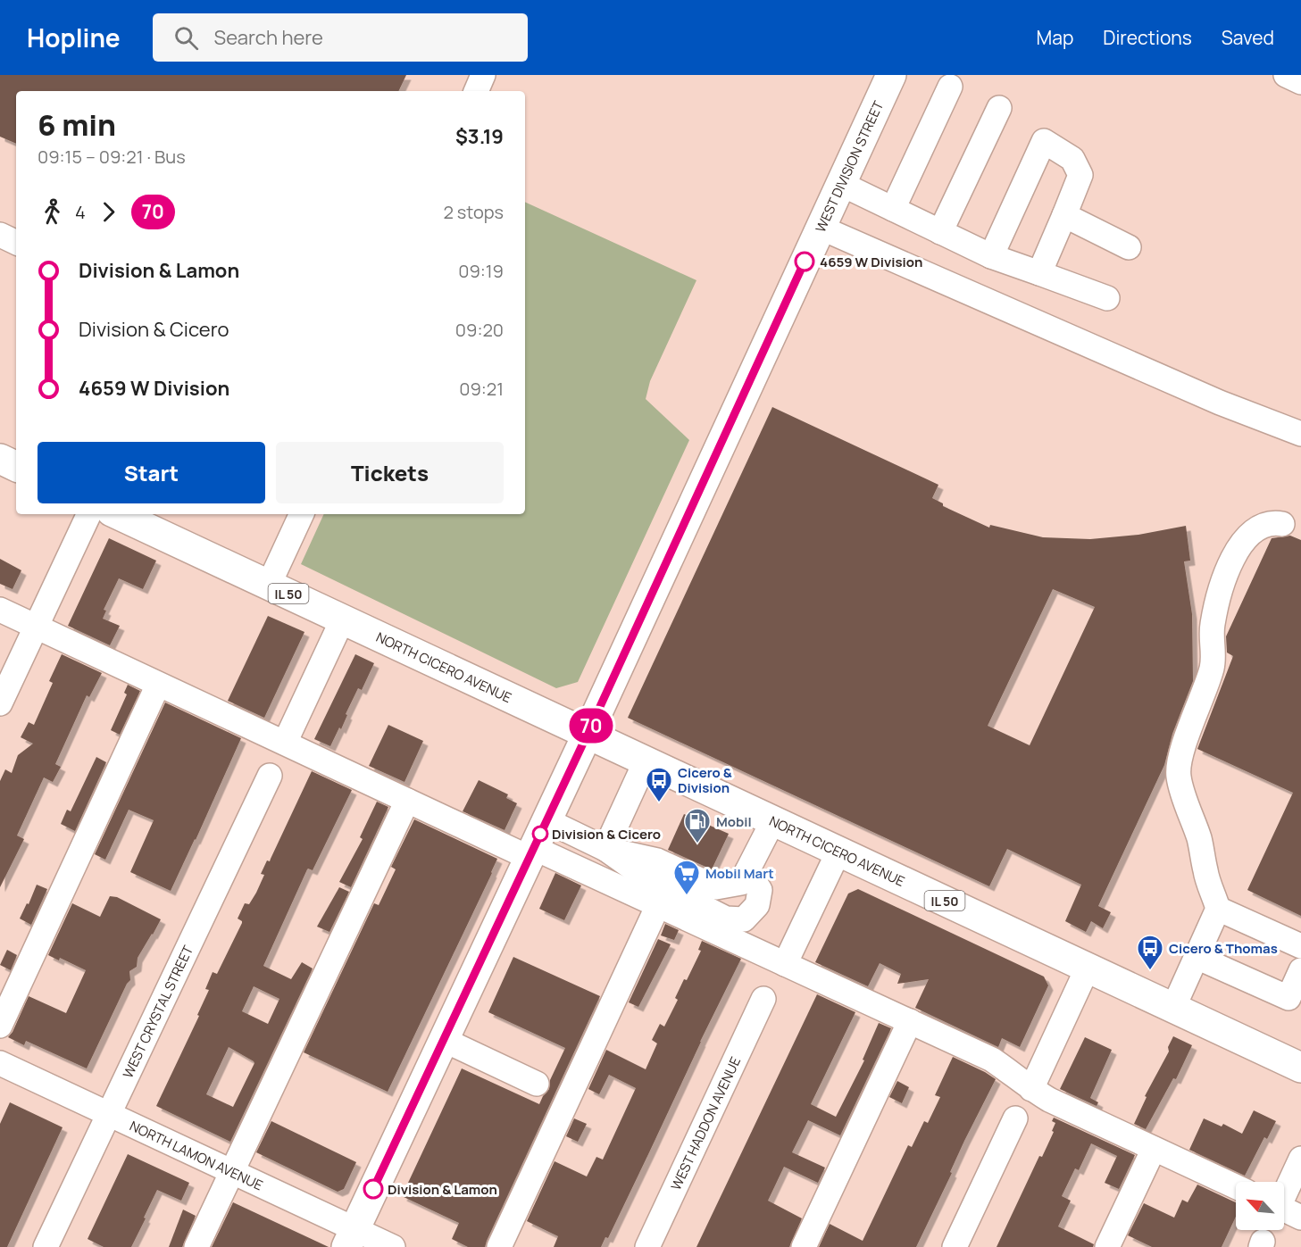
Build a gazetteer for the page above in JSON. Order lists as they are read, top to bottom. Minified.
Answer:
{"streets":{"main road":["WEST DIVISION STREET","IL 50","NORTH CICERO AVENUE"],"street":["WEST CRYSTAL STREET","WEST HADDON AVENUE","NORTH LAMON AVENUE"]},"crossings":[["WEST DIVISION STREET","NORTH CICERO AVENUE"],["WEST DIVISION STREET","NORTH LAMON AVENUE"],["WEST CRYSTAL STREET","NORTH LAMON AVENUE"]],"places":{"other":["4659 W Division","Division & Cicero","Division & Lamon"],"bus stop":["Cicero & Division","Cicero & Thomas"],"fuel station":["Mobil"],"supermarket":["Mobil Mart"]},"lines":["bus line 70"],"north":"top left","page":{"header":"Hopline","search":"Search here","nav":["Map","Directions","Saved"],"on_map":"70","heading":["6 min","09:15 – 09:21 · Bus","$3.19"],"legs":["4","70","2 stops"],"list":[{"name":"Division & Lamon","value":"09:19"},{"name":"Division & Cicero","value":"09:20"},{"name":"4659 W Division","value":"09:21"}],"buttons":["Start","Tickets"]}}
